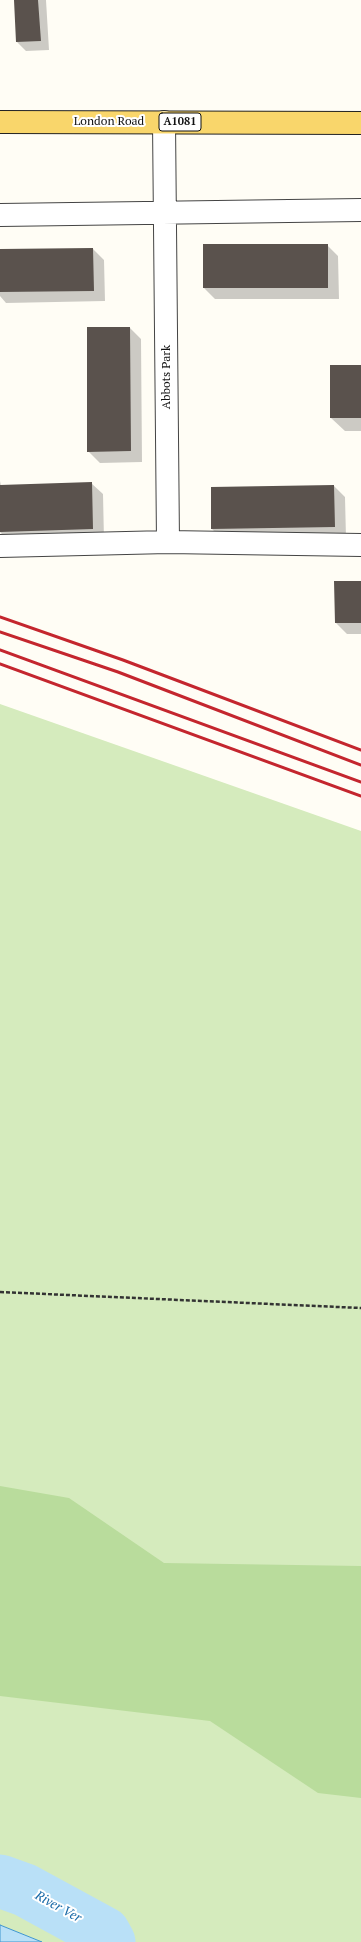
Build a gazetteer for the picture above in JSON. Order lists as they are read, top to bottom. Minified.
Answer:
{"streets":{"main road":["London Road","A1081"],"street":["Abbots Park"]},"crossings":[["London Road","Abbots Park"]],"water":["River Ver"]}
